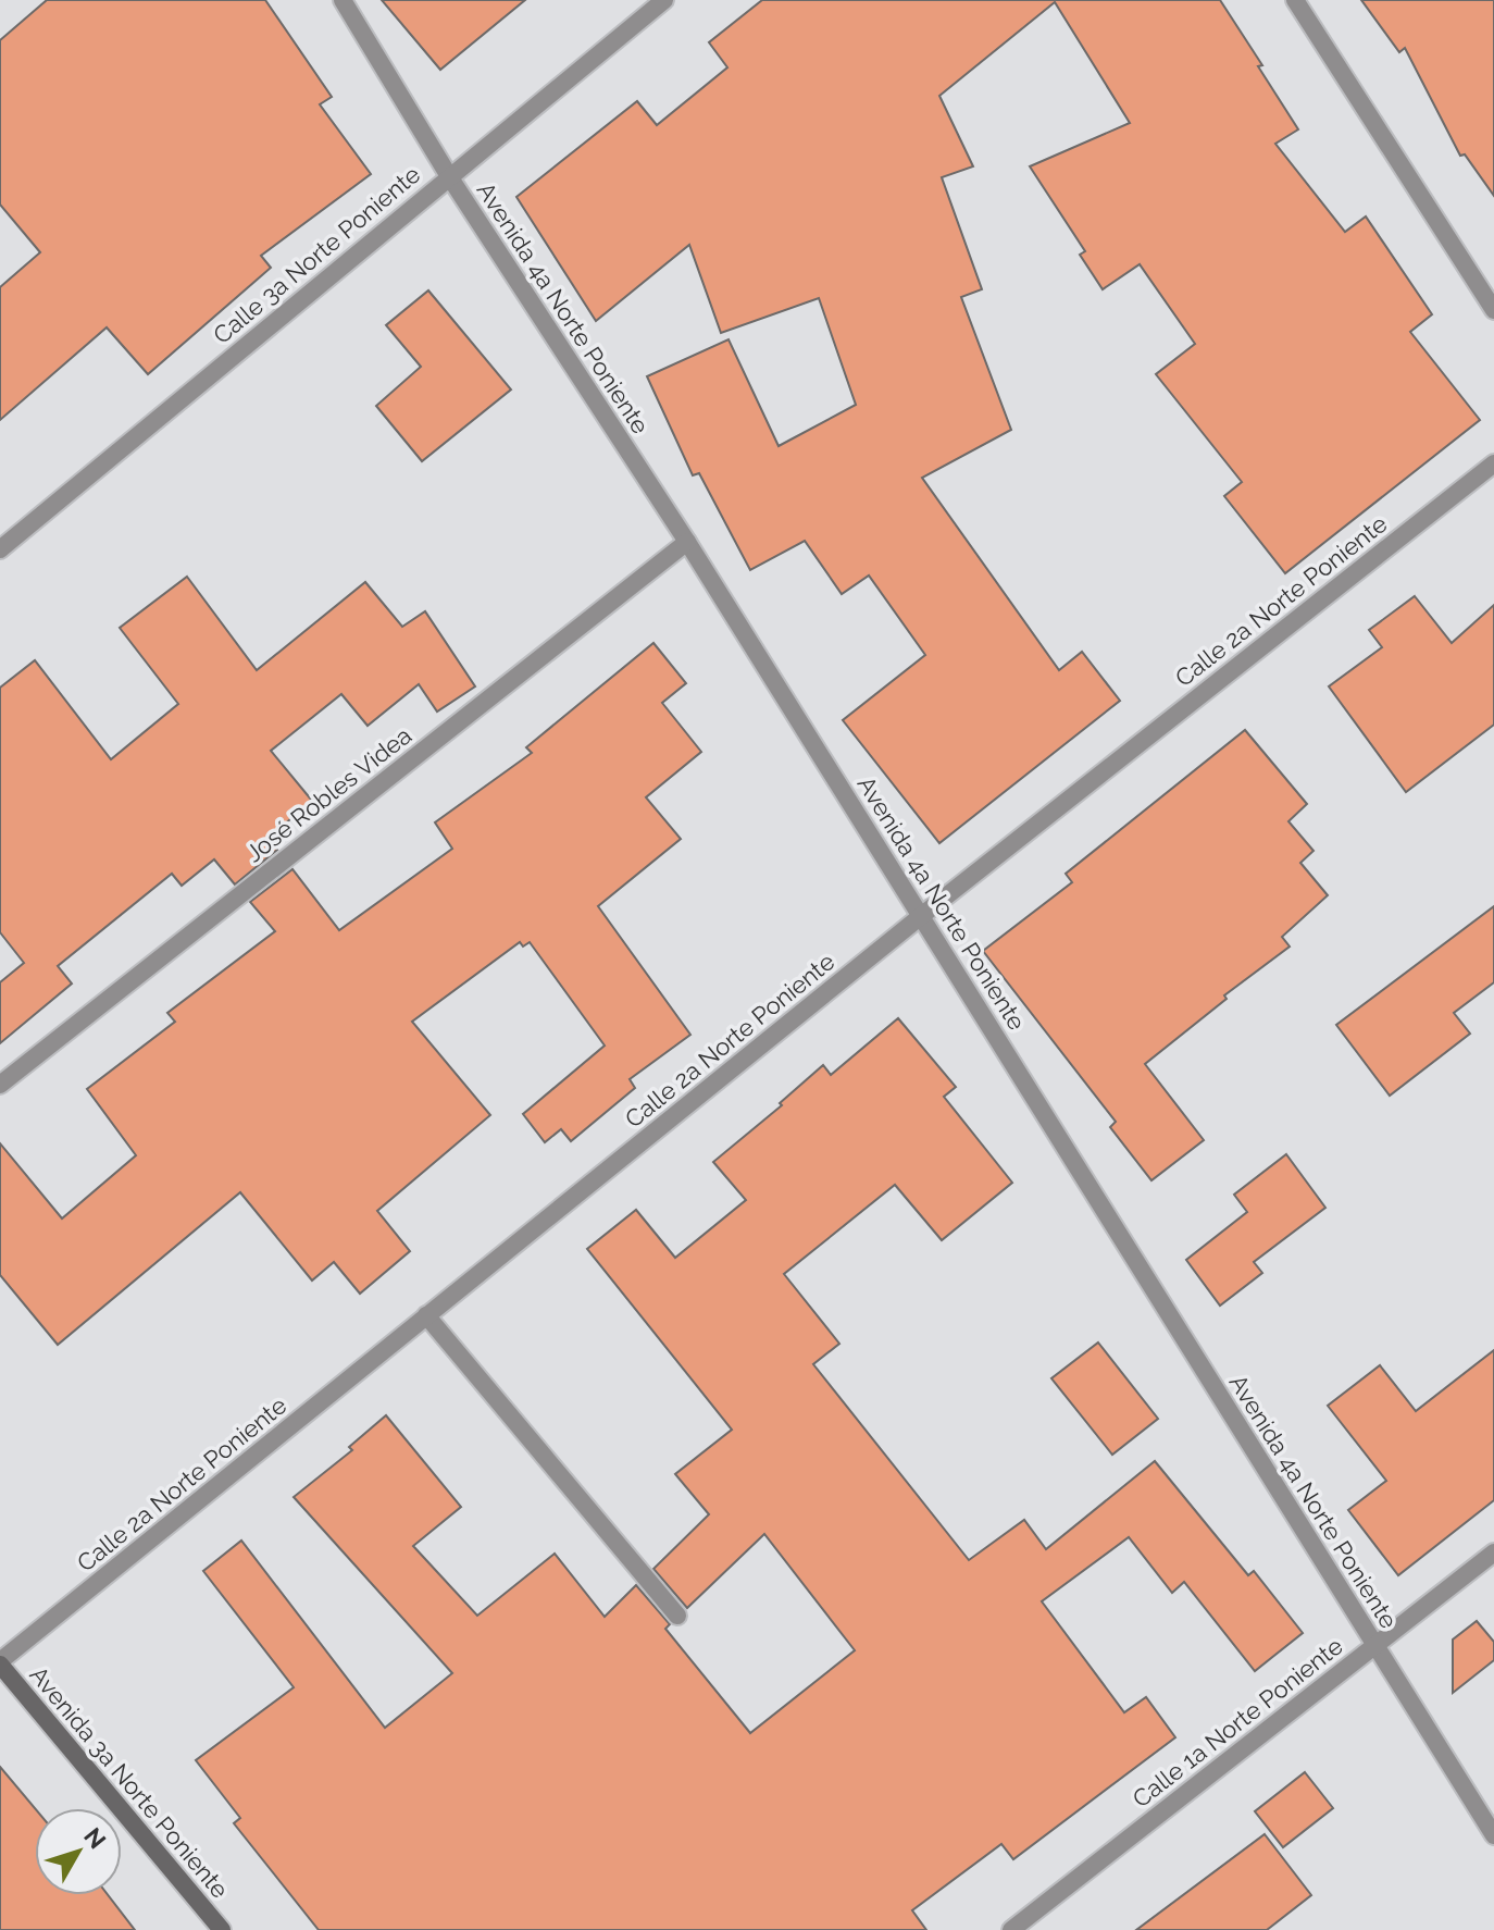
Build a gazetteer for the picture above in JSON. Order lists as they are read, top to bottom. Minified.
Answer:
{"streets":{"main road":["Avenida 3a Norte Poniente"],"street":["Calle 3a Norte Poniente","Avenida 4a Norte Poniente","Calle 2a Norte Poniente","José Robles Videa","Calle 1a Norte Poniente"]},"crossings":[["Calle 3a Norte Poniente","Avenida 4a Norte Poniente"],["Avenida 4a Norte Poniente","Calle 2a Norte Poniente"],["Avenida 4a Norte Poniente","José Robles Videa"],["Avenida 4a Norte Poniente","Calle 1a Norte Poniente"],["Calle 2a Norte Poniente","Avenida 3a Norte Poniente"]],"north":"top right"}
